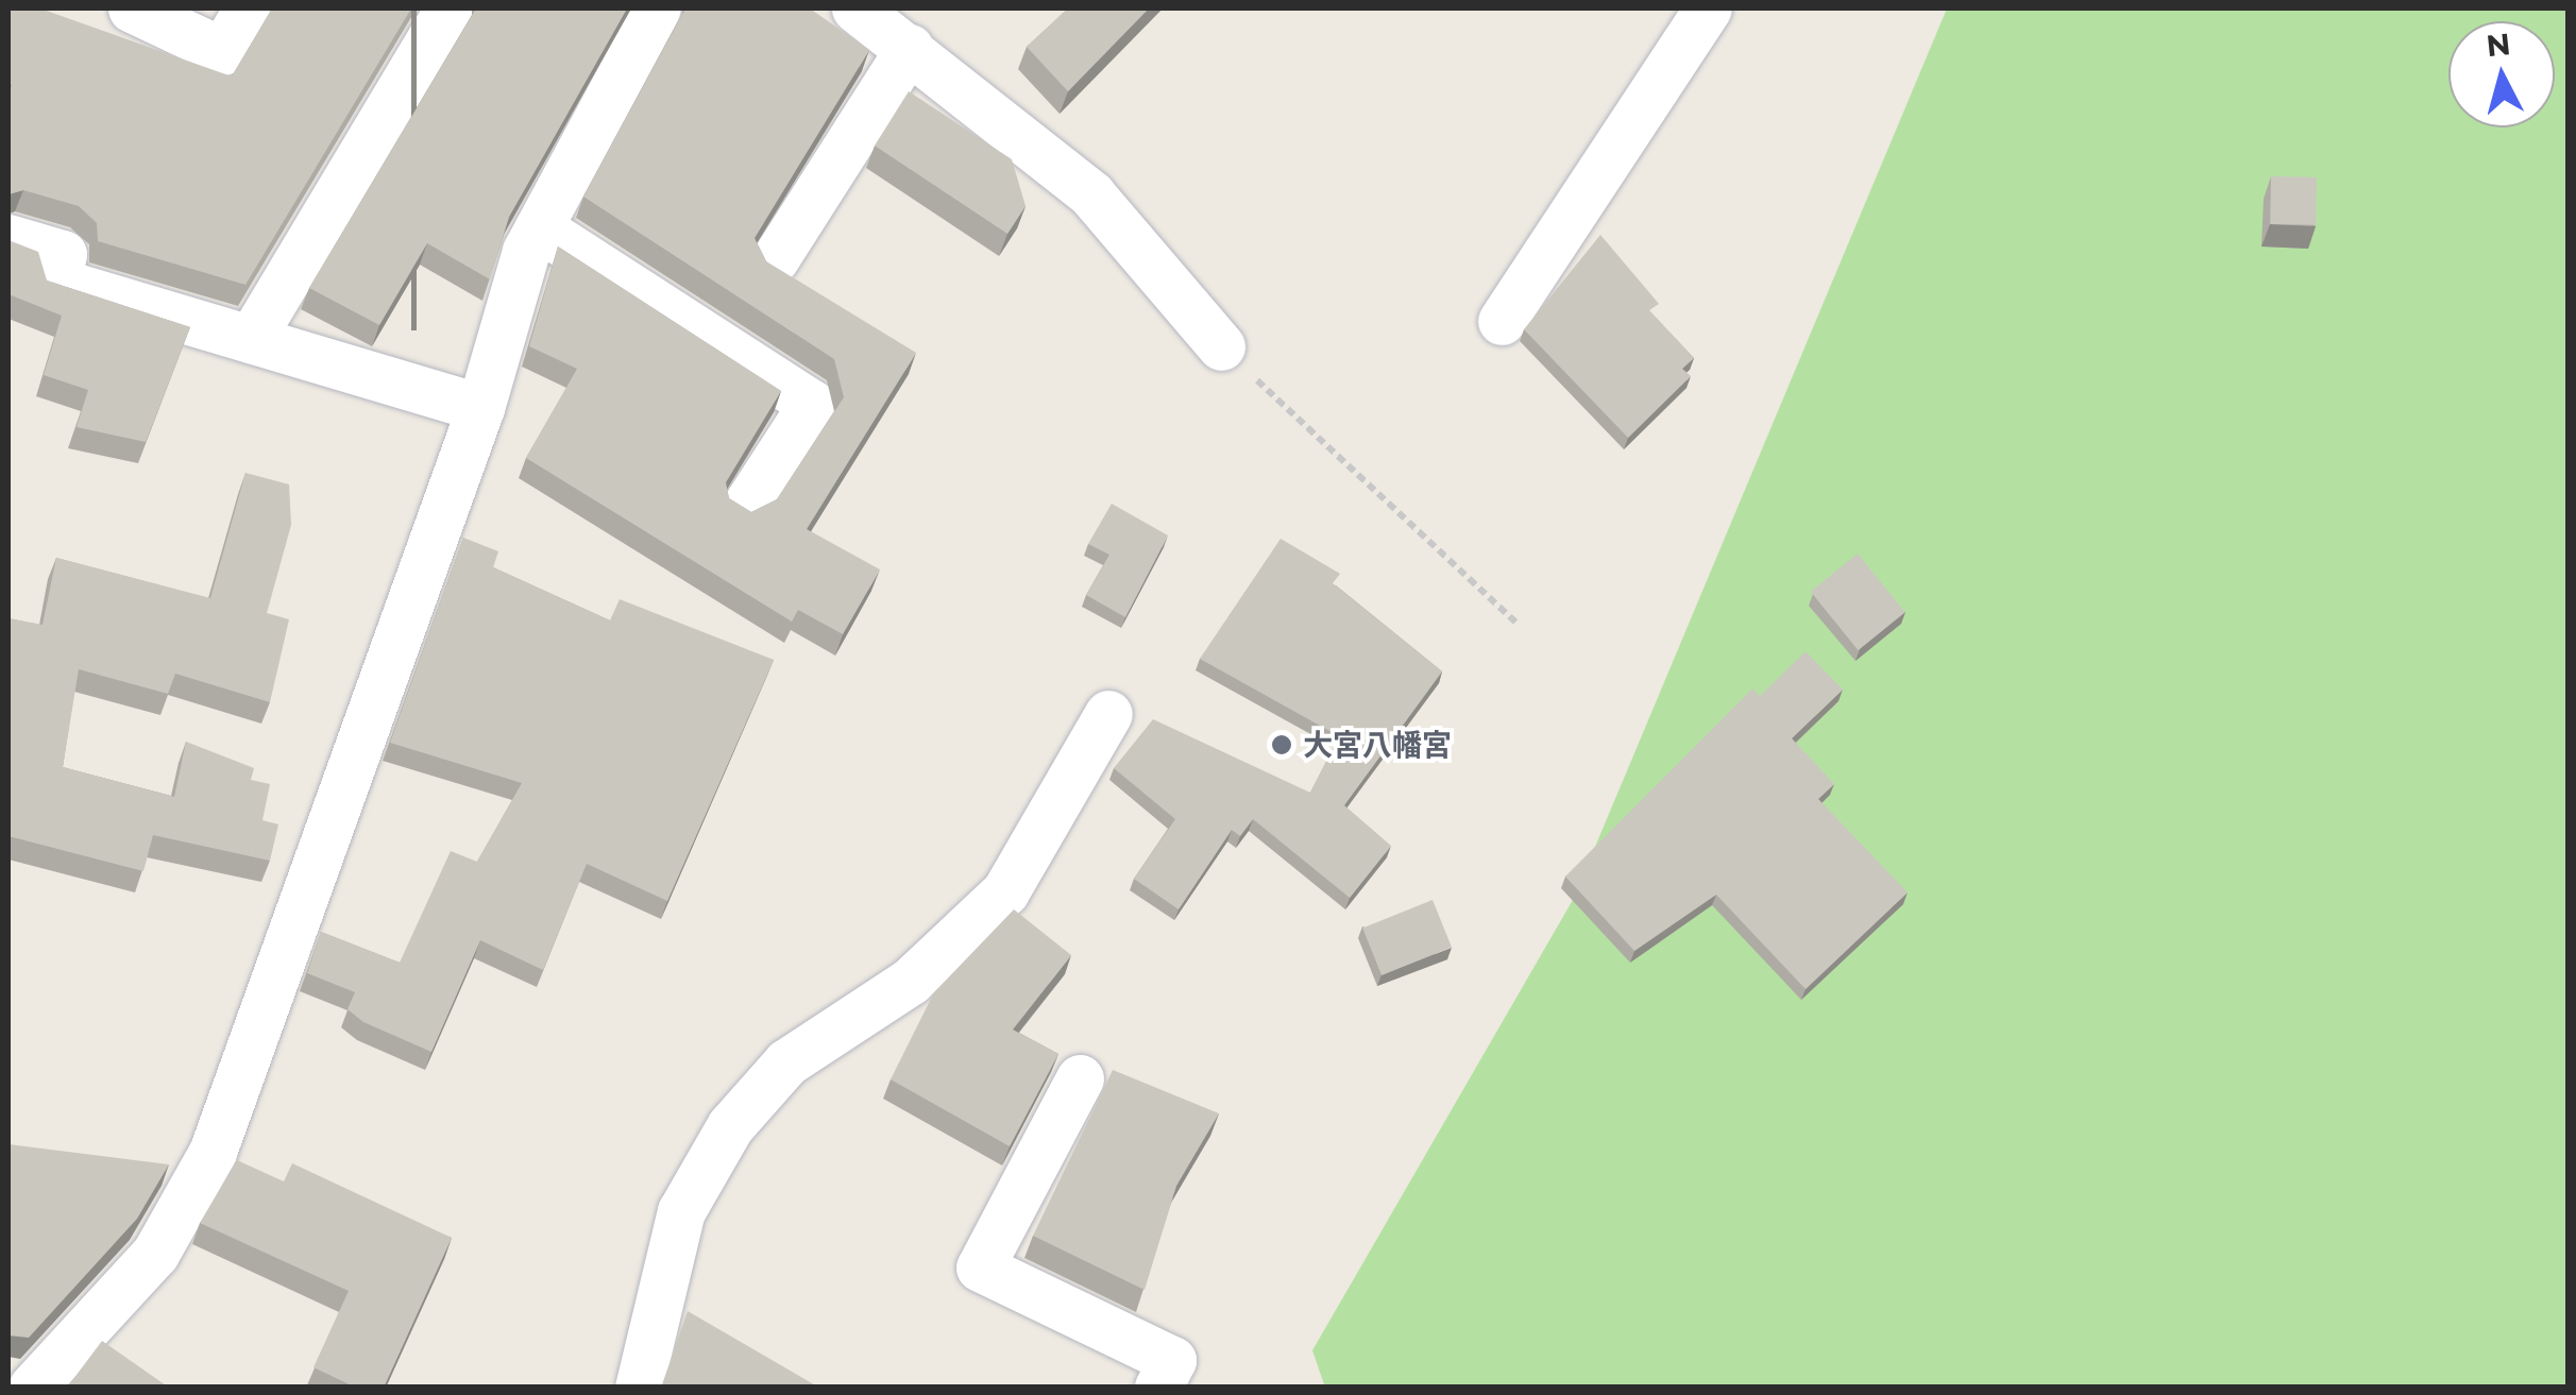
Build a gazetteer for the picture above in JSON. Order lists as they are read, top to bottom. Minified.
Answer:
{"places":["大宮八幡宮"],"north":"top"}
